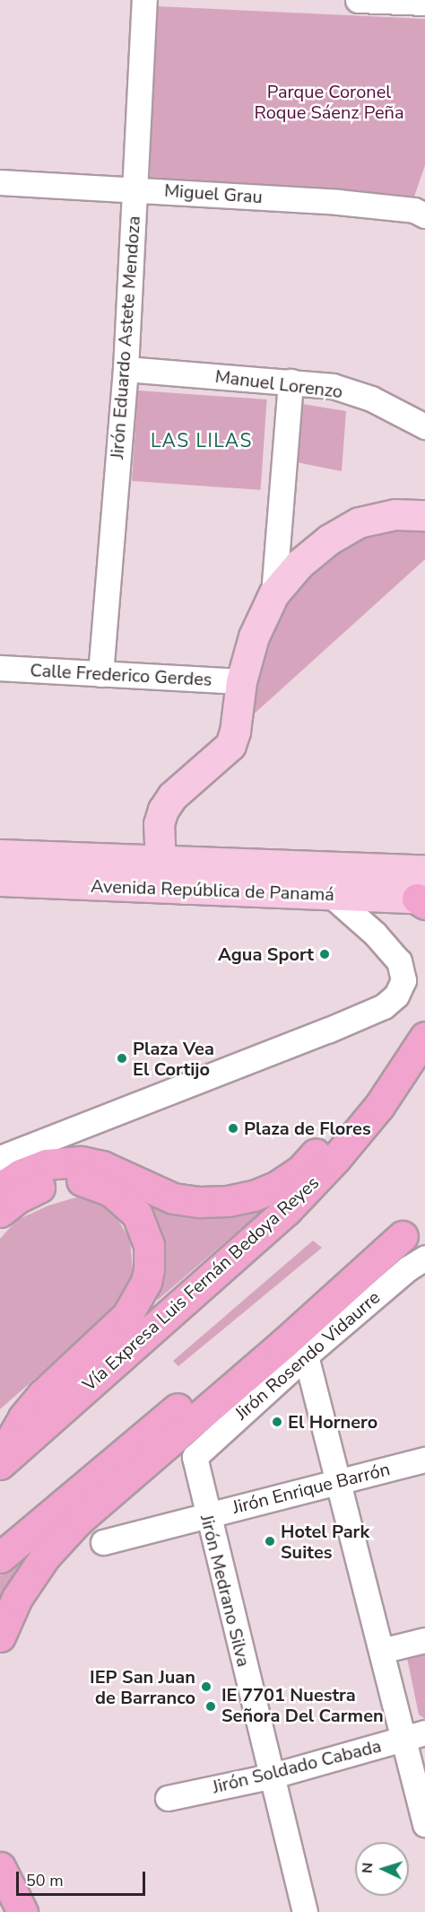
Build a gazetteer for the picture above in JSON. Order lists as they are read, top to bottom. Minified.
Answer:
{"streets":{"highway":["Vía Expresa Luis Fernán Bedoya Reyes"],"main road":["Avenida República de Panamá"],"street":["Miguel Grau","Jirón Eduardo Astete Mendoza","Manuel Lorenzo","Calle Frederico Gerdes","Jirón Rosendo Vidaurre","Jirón Enrique Barrón","Jirón Medrano Silva","Jirón Soldado Cabada"]},"crossings":[["Miguel Grau","Jirón Eduardo Astete Mendoza"],["Jirón Eduardo Astete Mendoza","Manuel Lorenzo"],["Jirón Eduardo Astete Mendoza","Calle Frederico Gerdes"],["Jirón Rosendo Vidaurre","Jirón Medrano Silva"],["Jirón Enrique Barrón","Jirón Medrano Silva"],["Jirón Medrano Silva","Jirón Soldado Cabada"]],"districts":["LAS LILAS"],"parks":["Parque Coronel Roque Sáenz Peña"],"places":["Agua Sport","Plaza Vea El Cortijo","Plaza de Flores","El Hornero","Hotel Park Suites","IEP San Juan de Barranco","IE 7701 Nuestra Señora Del Carmen"],"scale_bar":"50 m","north":"left"}
